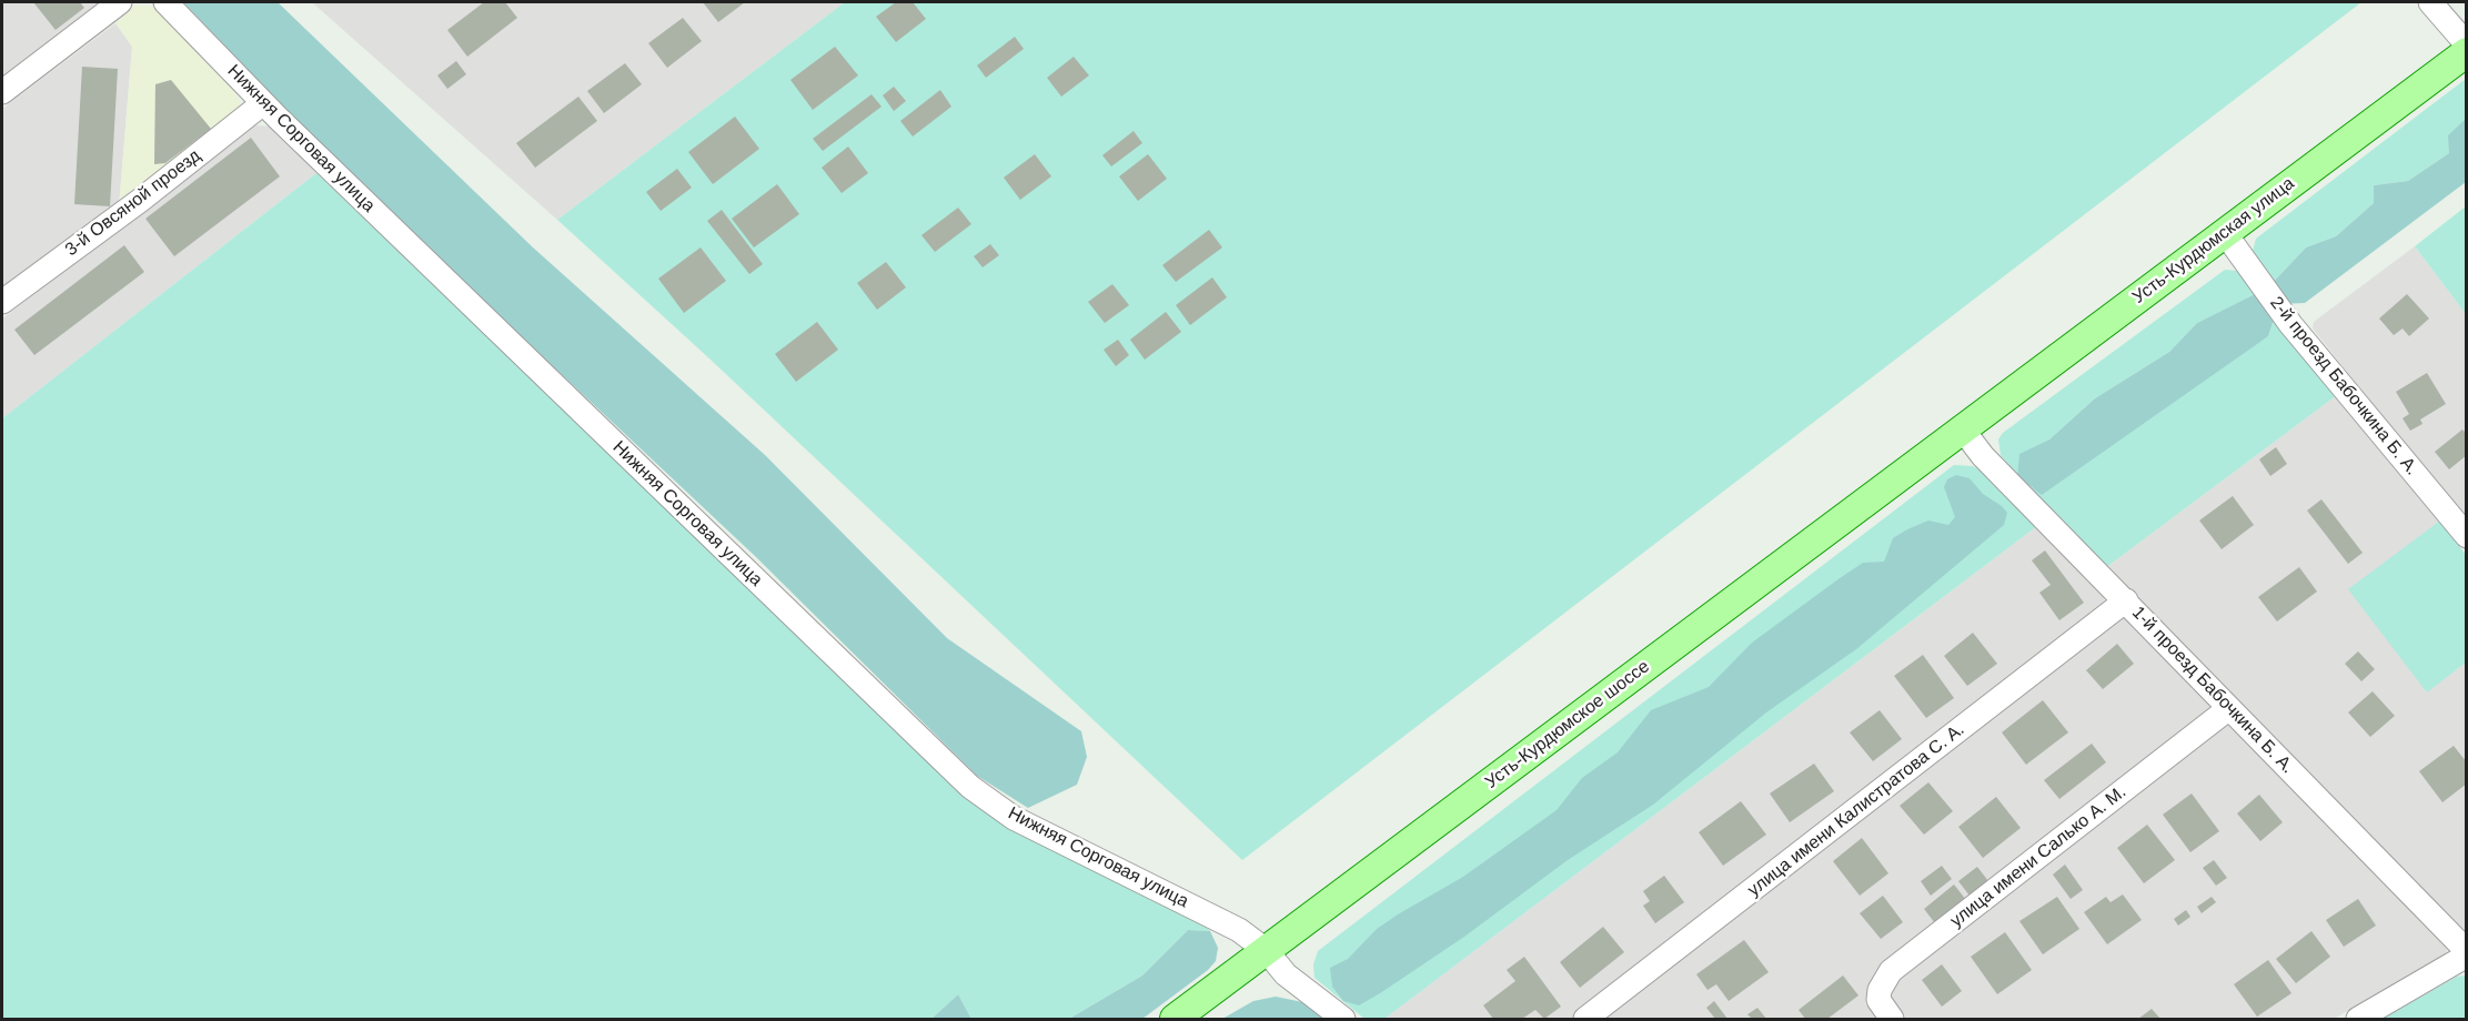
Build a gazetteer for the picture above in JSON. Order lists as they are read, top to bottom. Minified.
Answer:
{"streets":{"main road":["Усть-Курдюмская улица","Усть-Курдюмское шоссе"],"street":["Нижняя Сорговая улица","3-й Овсяной проезд","2-й проезд Бабочкина Б. А.","1-й проезд Бабочкина Б. А.","улица имени Калистратова С. А.","улица имени Салько А. М."]},"crossings":[["Нижняя Сорговая улица","3-й Овсяной проезд"],["Нижняя Сорговая улица","Усть-Курдюмское шоссе"],["Усть-Курдюмская улица","2-й проезд Бабочкина Б. А."],["Усть-Курдюмская улица","1-й проезд Бабочкина Б. А."],["Усть-Курдюмская улица","Усть-Курдюмское шоссе"],["1-й проезд Бабочкина Б. А.","Усть-Курдюмское шоссе"],["1-й проезд Бабочкина Б. А.","улица имени Калистратова С. А."],["1-й проезд Бабочкина Б. А.","улица имени Салько А. М."]]}
